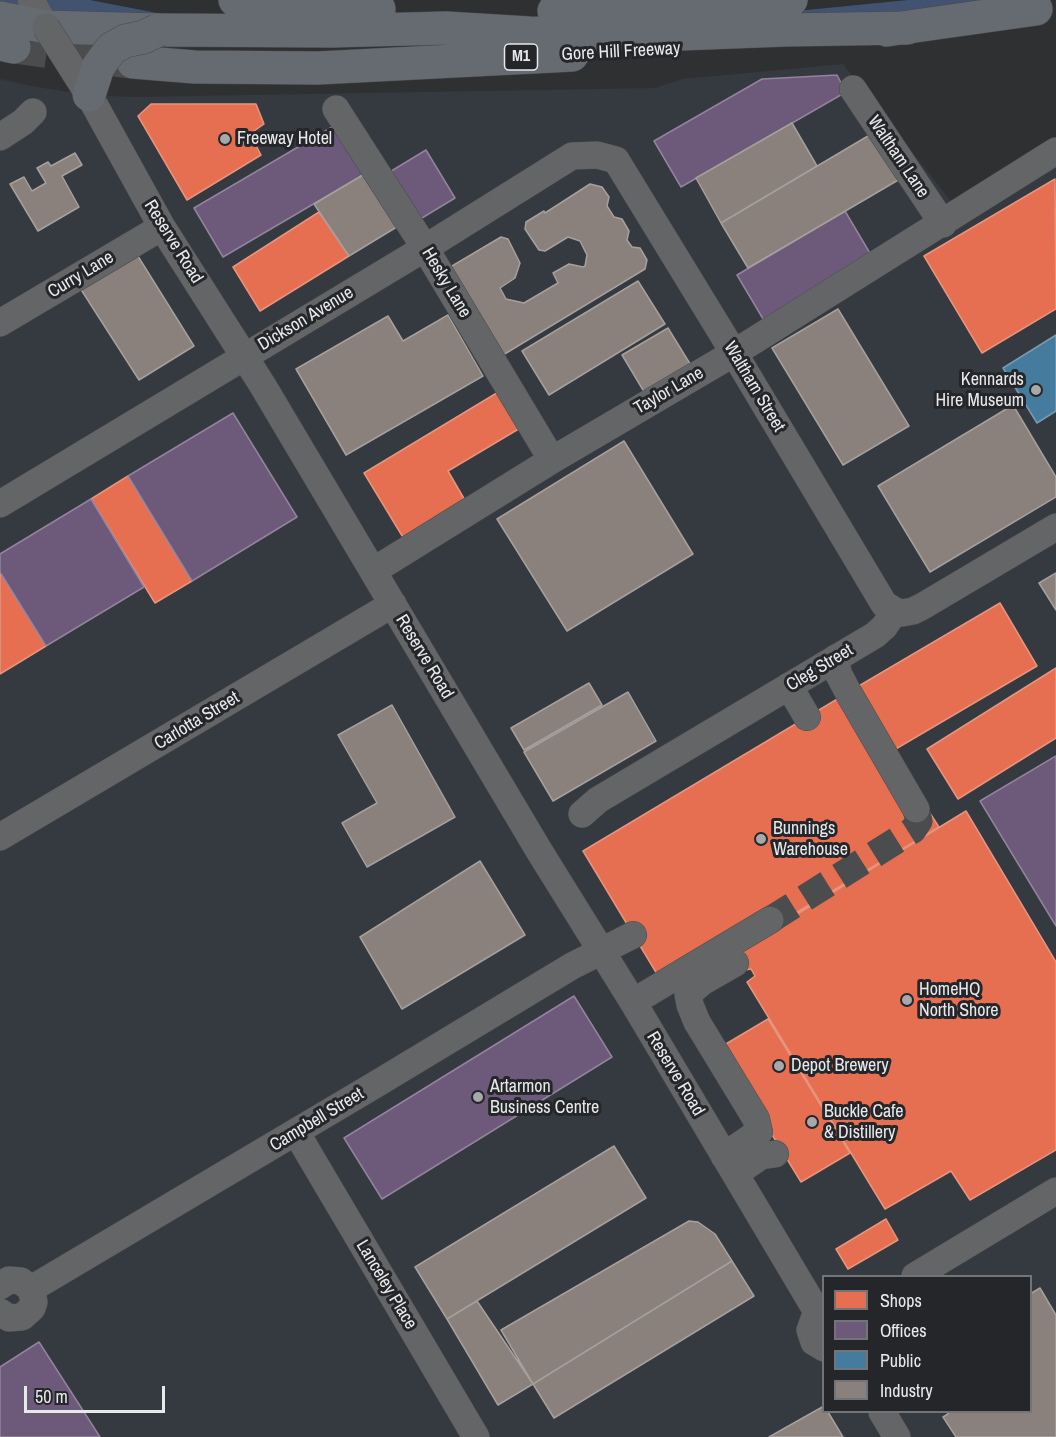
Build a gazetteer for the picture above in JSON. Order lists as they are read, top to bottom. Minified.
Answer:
{"streets":{"highway":["Gore Hill Freeway","M1"],"street":["Waltham Lane","Reserve Road","Curry Lane","Hesky Lane","Dickson Avenue","Waltham Street","Taylor Lane","Cleg Street","Carlotta Street","Campbell Street","Lanceley Place"]},"crossings":[["Waltham Lane","Taylor Lane"],["Reserve Road","Curry Lane"],["Reserve Road","Dickson Avenue"],["Reserve Road","Taylor Lane"],["Reserve Road","Carlotta Street"],["Reserve Road","Campbell Street"],["Hesky Lane","Dickson Avenue"],["Hesky Lane","Taylor Lane"],["Dickson Avenue","Waltham Street"],["Waltham Street","Taylor Lane"],["Waltham Street","Cleg Street"],["Campbell Street","Lanceley Place"]],"places":["Freeway Hotel","Kennards Hire Museum","Bunnings Warehouse","HomeHQ North Shore","Depot Brewery","Artarmon Business Centre","Buckle Cafe & Distillery"],"legend":["Shops","Offices","Public","Industry"],"scale_bar":"50 m"}
